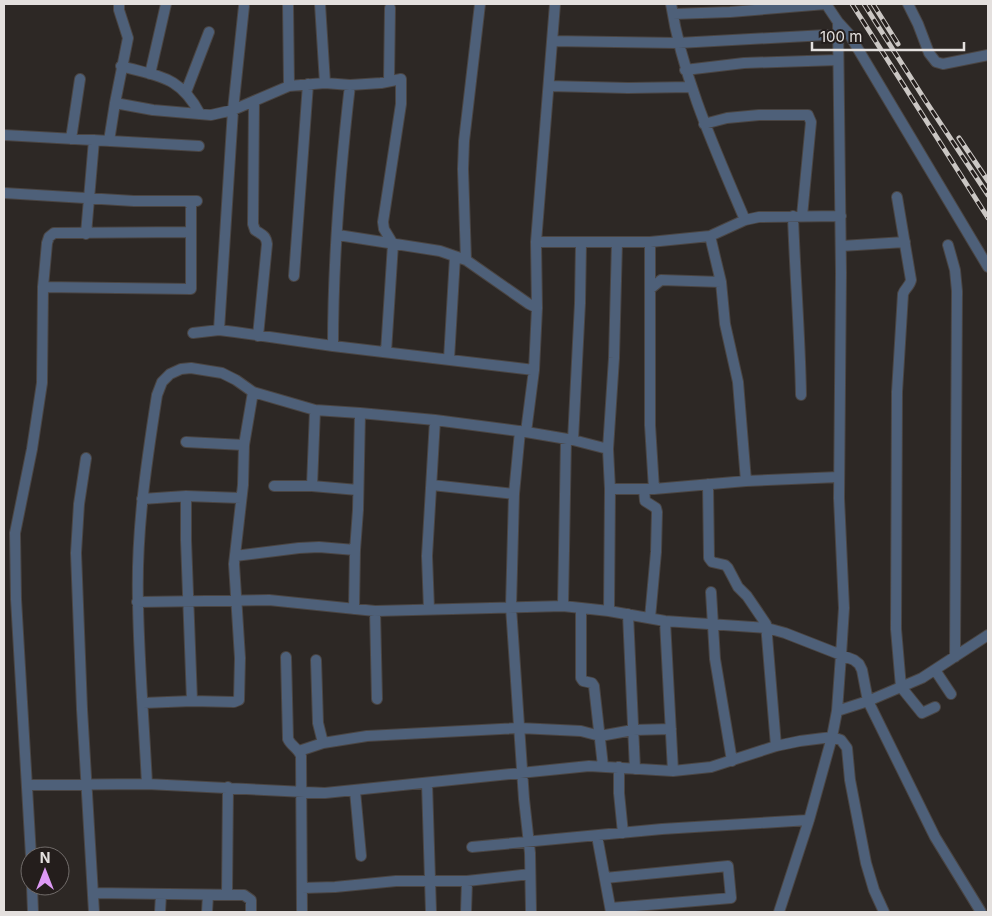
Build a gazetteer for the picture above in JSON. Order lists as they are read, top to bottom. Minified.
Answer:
{"scale_bar":"100 m","north":"top"}
